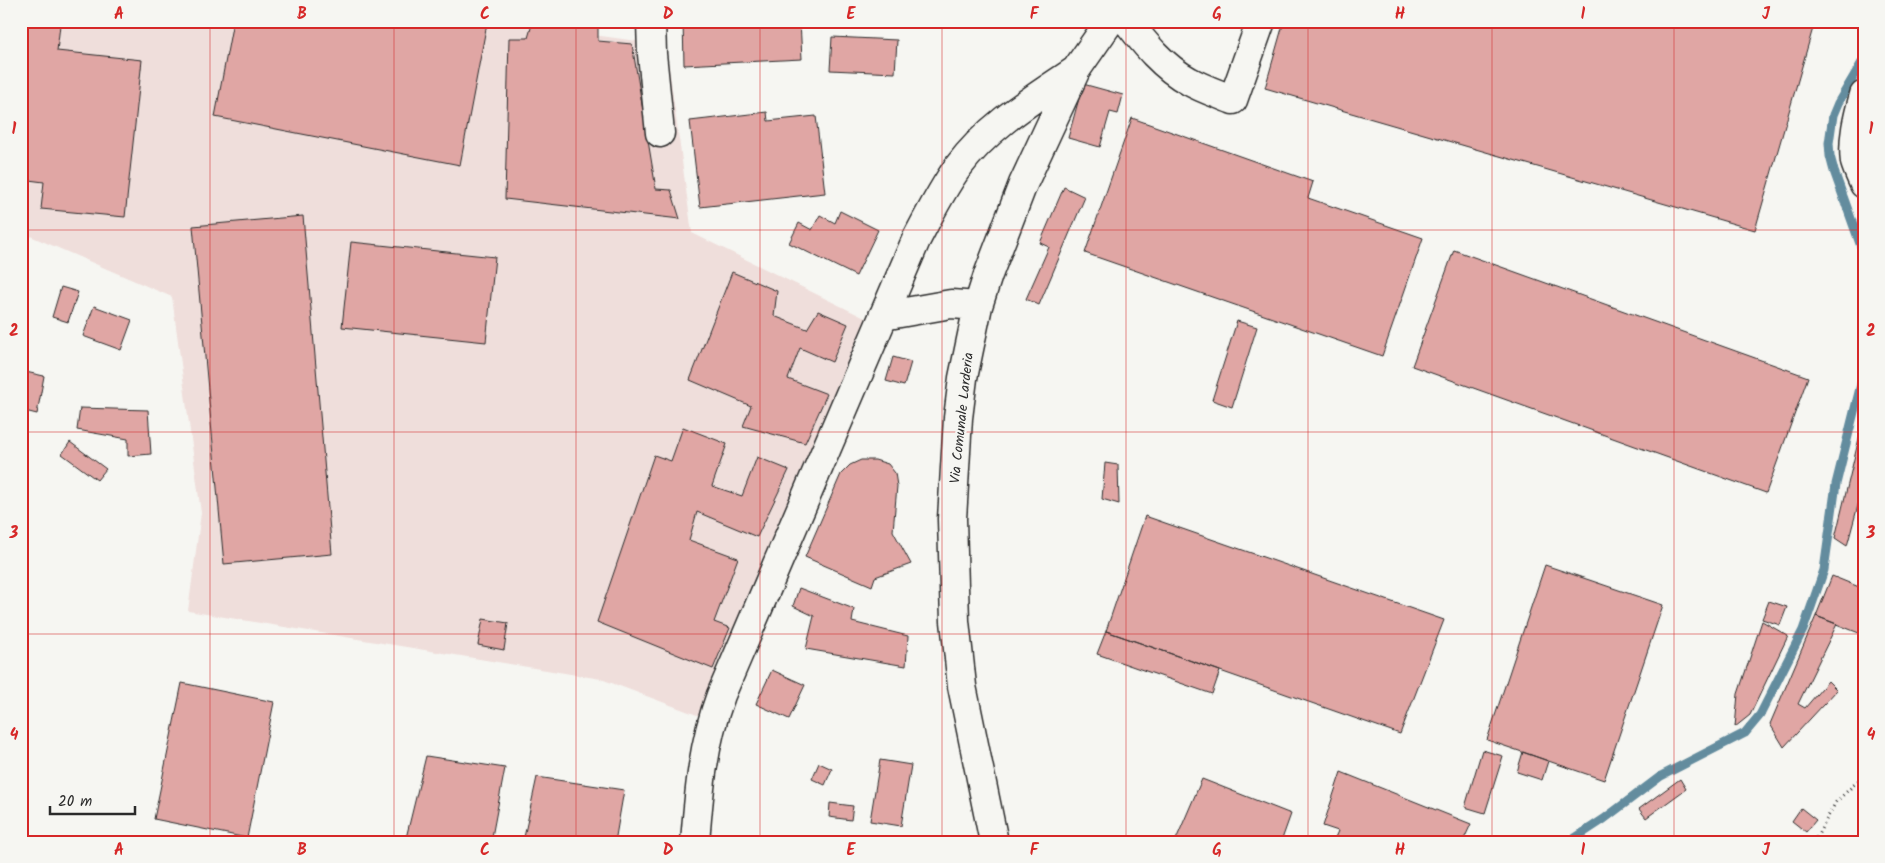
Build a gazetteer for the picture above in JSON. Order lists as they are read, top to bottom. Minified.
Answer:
{"streets":{"street":["Via Comunale Larderia"]},"scale_bar":"20 m","grid":{"columns":["A","B","C","D","E","F","G","H","I","J"],"rows":["1","2","3","4"]}}
